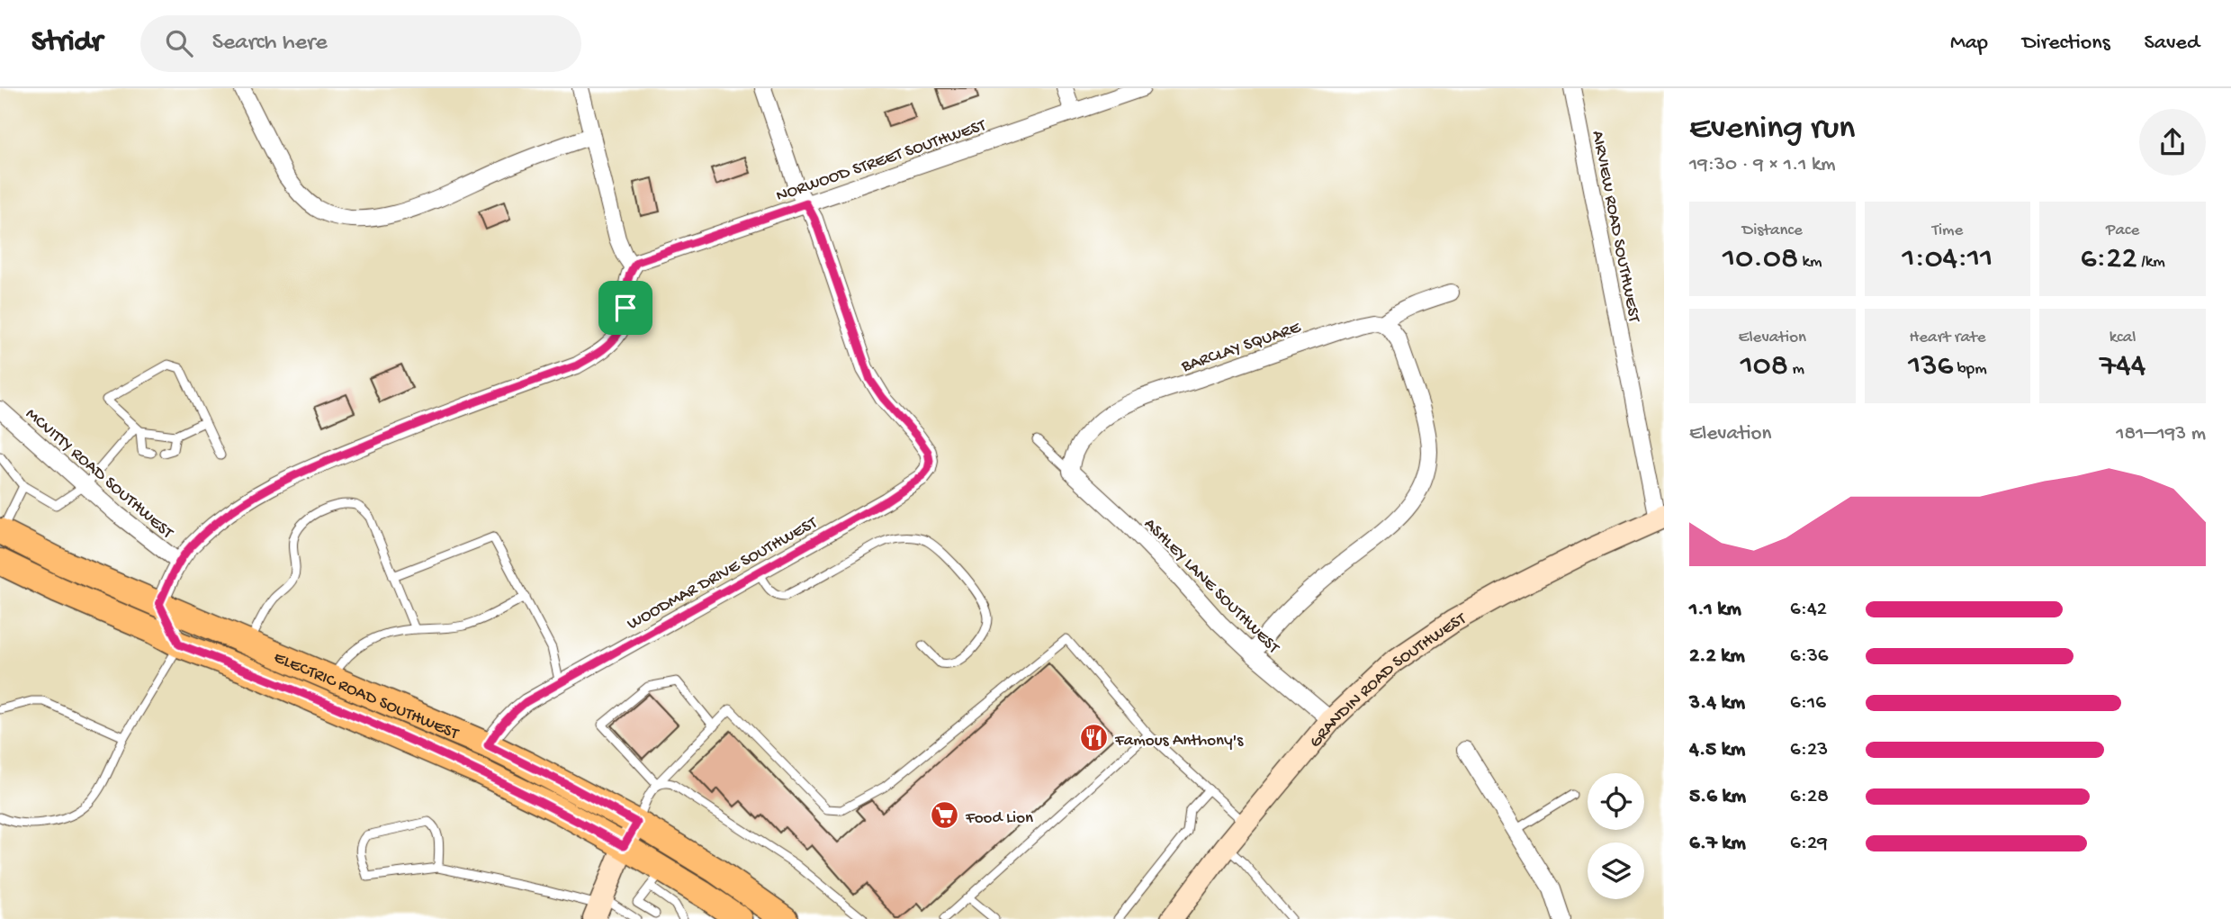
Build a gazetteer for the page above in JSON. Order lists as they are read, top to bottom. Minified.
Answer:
{"streets":{"main road":["ELECTRIC ROAD SOUTHWEST"],"street":["NORWOOD STREET SOUTHWEST","AIRVIEW ROAD SOUTHWEST","BARCLAY SQUARE","MCVITTY ROAD SOUTHWEST","WOODMAR DRIVE SOUTHWEST","ASHLEY LANE SOUTHWEST","GRANDIN ROAD SOUTHWEST"]},"crossings":[["NORWOOD STREET SOUTHWEST","WOODMAR DRIVE SOUTHWEST"],["AIRVIEW ROAD SOUTHWEST","GRANDIN ROAD SOUTHWEST"],["BARCLAY SQUARE","ASHLEY LANE SOUTHWEST"],["WOODMAR DRIVE SOUTHWEST","ELECTRIC ROAD SOUTHWEST"],["ASHLEY LANE SOUTHWEST","GRANDIN ROAD SOUTHWEST"]],"places":{"restaurant":["Famous Anthony's"],"supermarket":["Food Lion"]},"page":{"header":"Stridr","search":"Search here","nav":["Map","Directions","Saved"],"heading":["Evening run","19:30 · 9 × 1.1 km"],"stats":[["Distance","10.08 km"],["Time","1:04:11"],["Pace","6:22 /km"],["Elevation","108 m"],["Heart rate","136 bpm"],["kcal","744"]],"chart":["Elevation","181–193 m"],"list":[{"name":"1.1 km","note":"6:42"},{"name":"2.2 km","note":"6:36"},{"name":"3.4 km","note":"6:16"},{"name":"4.5 km","note":"6:23"},{"name":"5.6 km","note":"6:28"},{"name":"6.7 km","note":"6:29"}]}}
